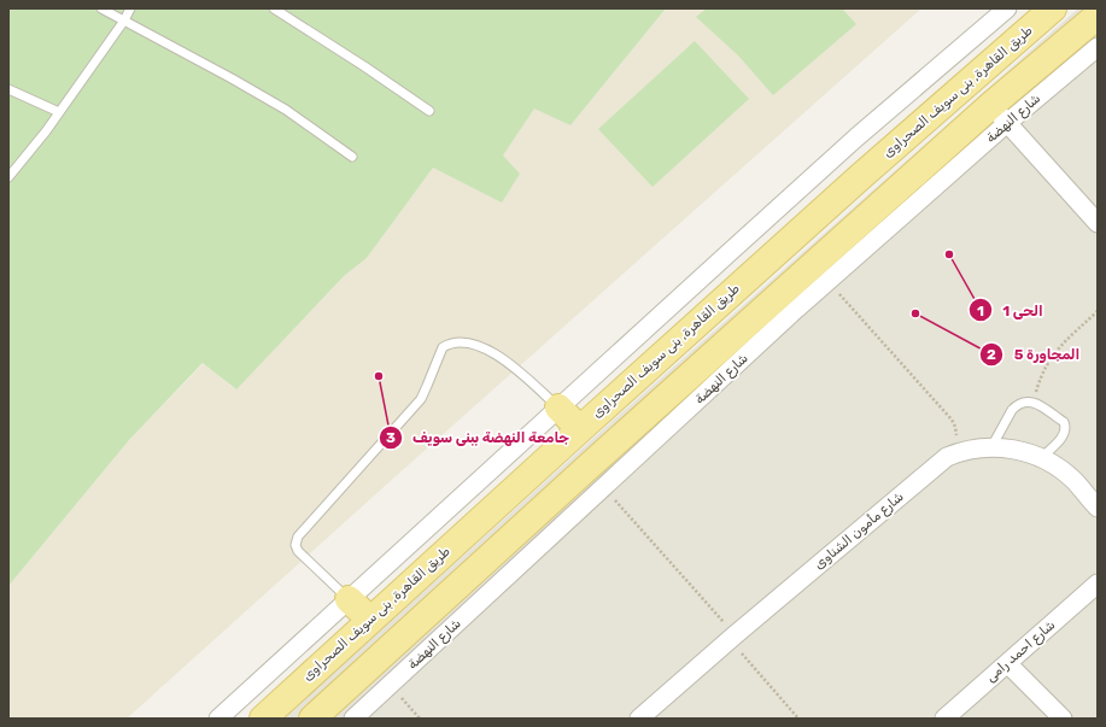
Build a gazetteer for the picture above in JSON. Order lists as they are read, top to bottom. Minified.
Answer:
{"streets":{"main road":["طريق القاهرة, بنى سويف الصحراوى"],"street":["شارع النهضة","شارع مأمون الشناوى","شارع احمد رامى"]},"places":["الحى 1","المجاورة 5","جامعة النهضة ببنى سويف"]}
